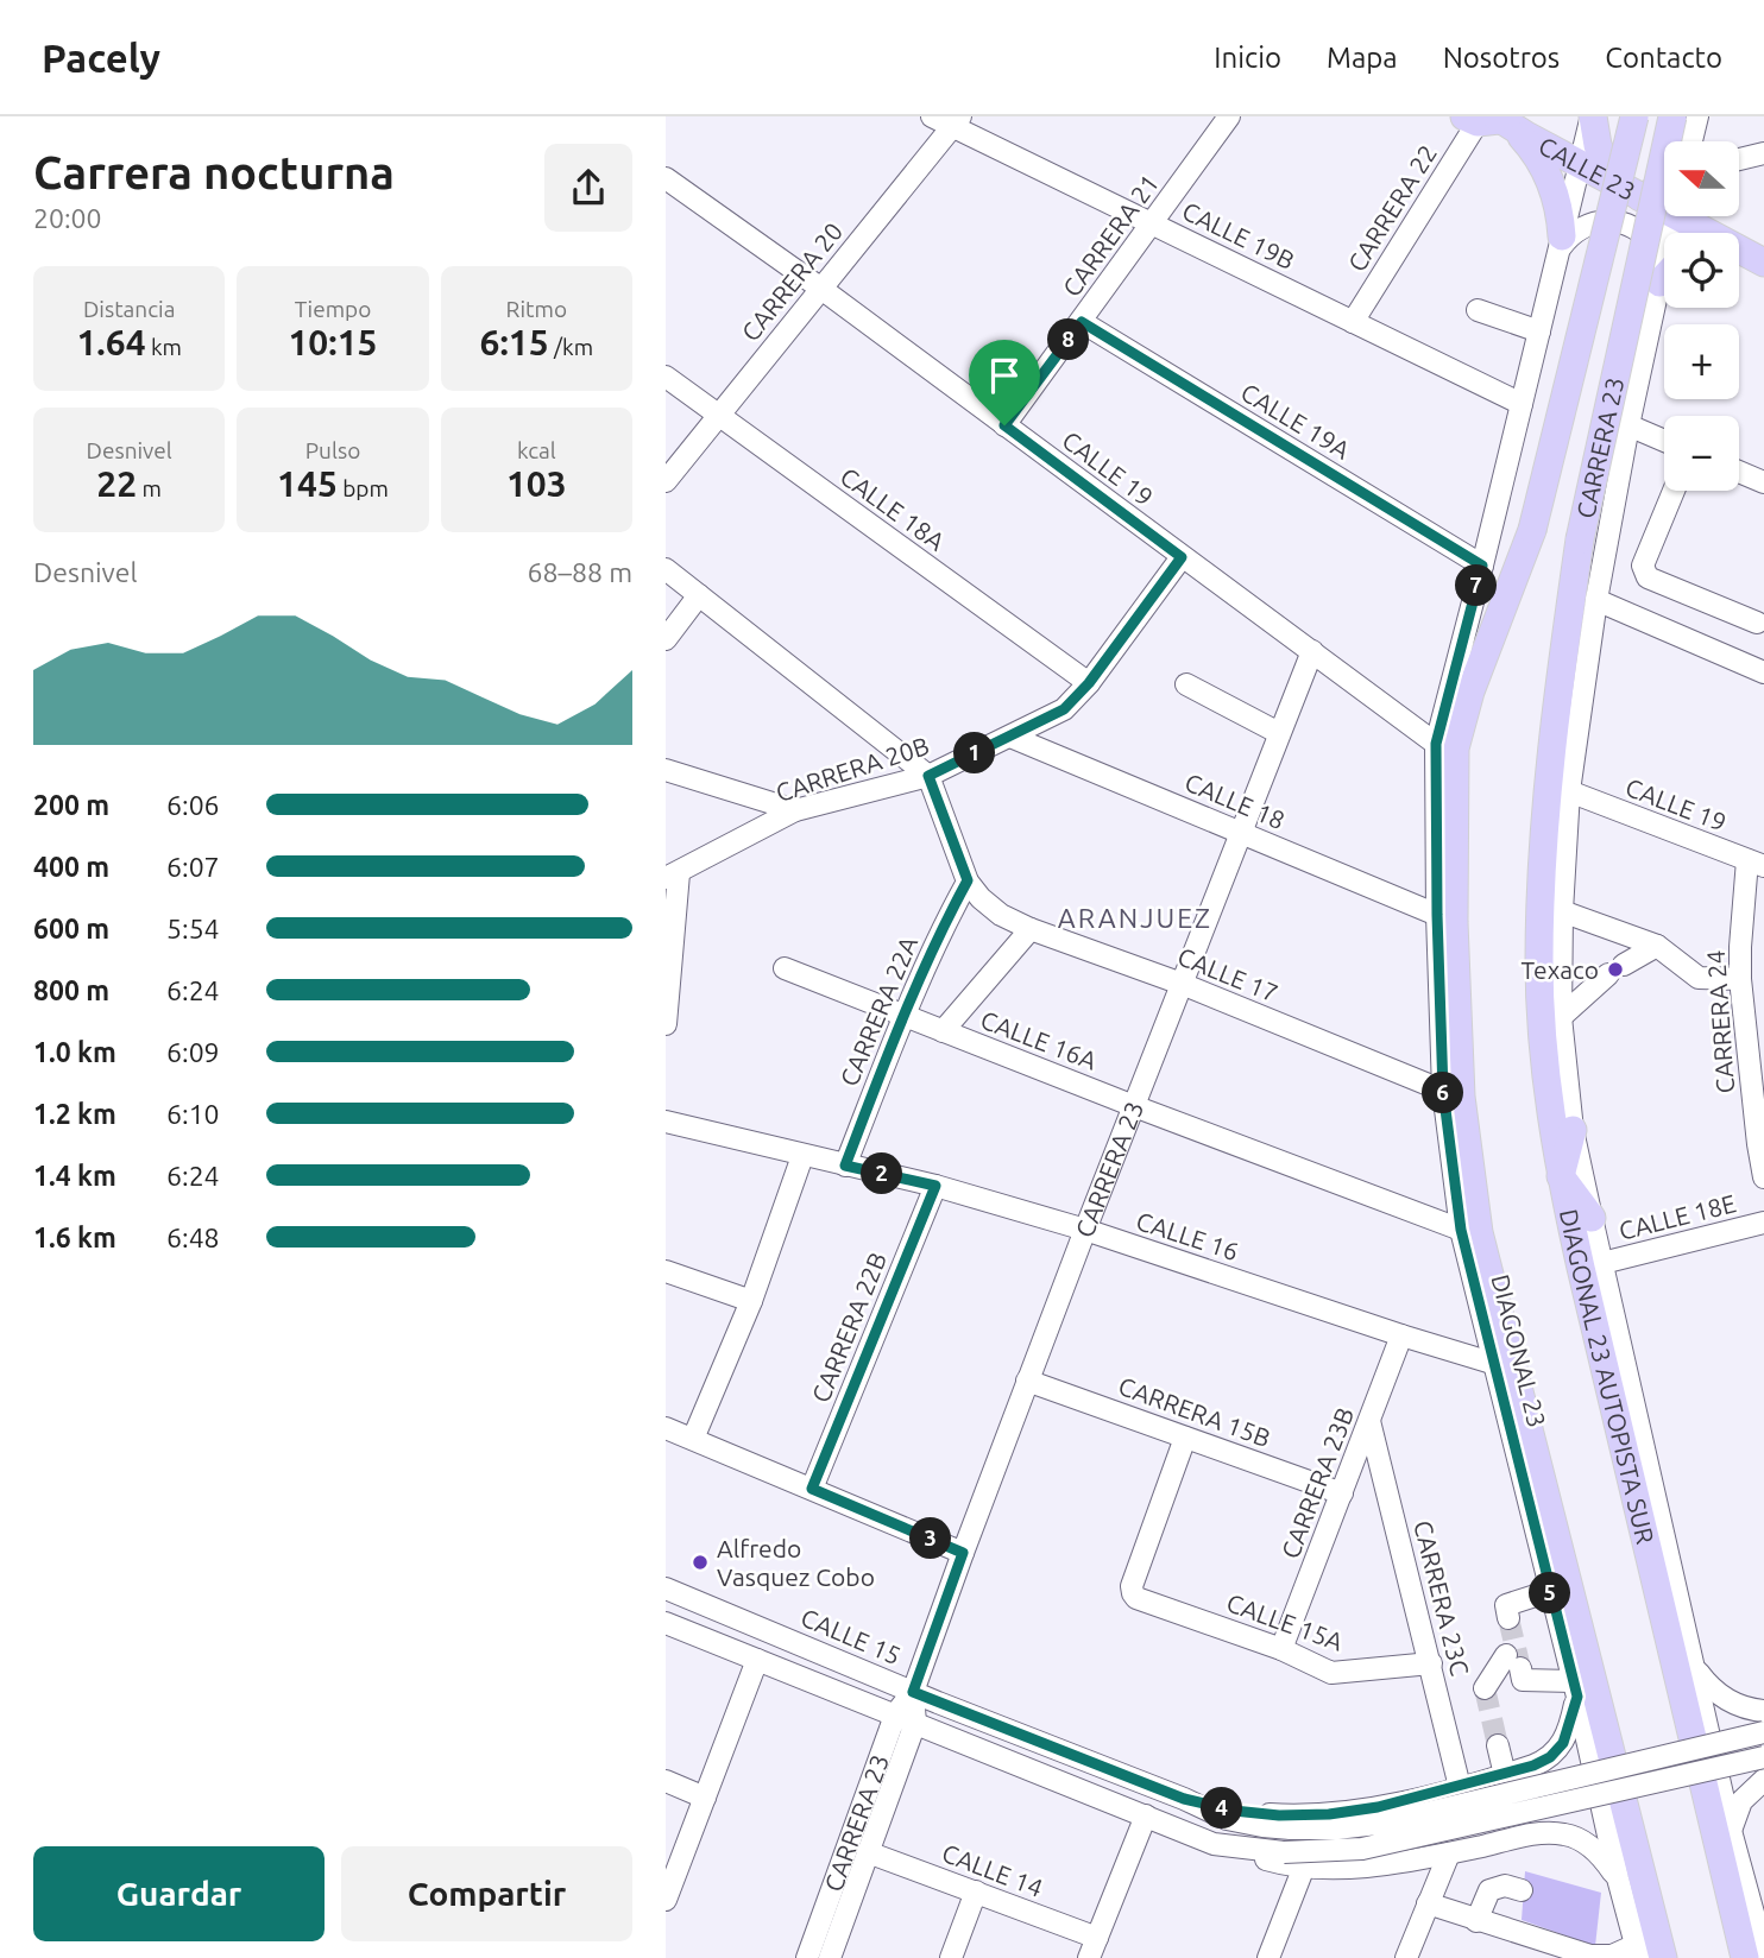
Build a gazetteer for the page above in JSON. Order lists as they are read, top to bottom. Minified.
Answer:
{"streets":{"main road":["CALLE 23","CARRERA 23","DIAGONAL 23 AUTOPISTA SUR"],"street":["CARRERA 22","CARRERA 21","CALLE 19B","CARRERA 20","CALLE 19A","CALLE 19","CALLE 18A","CARRERA 20B","CALLE 18","CALLE 17","CARRERA 22A","CARRERA 24","CALLE 16A","CALLE 18E","CALLE 16","CARRERA 22B","DIAGONAL 23","CARRERA 15B","CARRERA 23B","CARRERA 23C","CALLE 15A","CALLE 15","CALLE 14"]},"crossings":[["CALLE 23","CARRERA 22"],["CARRERA 22","CALLE 19B"],["CARRERA 21","CALLE 19B"],["CARRERA 21","CALLE 19A"],["CARRERA 21","CALLE 19"],["CALLE 19B","CARRERA 20"],["CARRERA 20","CALLE 19"],["CARRERA 20","CALLE 18A"],["CARRERA 23","CALLE 19"],["CARRERA 23","CALLE 18"],["CARRERA 23","CALLE 17"],["CARRERA 23","CALLE 16A"],["CARRERA 23","CALLE 16"],["CARRERA 23","DIAGONAL 23"],["CARRERA 23","DIAGONAL 23 AUTOPISTA SUR"],["CARRERA 23","CARRERA 15B"],["CARRERA 23","CALLE 15"],["CARRERA 23","CALLE 14"],["CALLE 19","CARRERA 20B"],["CALLE 19","CARRERA 24"],["CALLE 19","DIAGONAL 23"],["CALLE 19","DIAGONAL 23 AUTOPISTA SUR"],["CALLE 18A","CARRERA 20B"],["CARRERA 20B","CALLE 18"],["CARRERA 20B","CALLE 17"],["CALLE 18","DIAGONAL 23"],["CALLE 17","CARRERA 22A"],["CALLE 17","DIAGONAL 23"],["CARRERA 22A","CALLE 16A"],["CARRERA 22A","CALLE 16"],["CALLE 16A","DIAGONAL 23"],["CALLE 16","CARRERA 22B"],["CALLE 16","DIAGONAL 23"],["CALLE 16","CARRERA 23B"],["CARRERA 15B","CARRERA 23B"],["CARRERA 15B","CALLE 15A"],["CARRERA 23B","CARRERA 23C"],["CARRERA 23B","CALLE 15A"],["CARRERA 23C","CALLE 15A"]],"districts":["ARANJUEZ"],"places":["Texaco","Alfredo Vasquez Cobo"],"north":"left","page":{"header":"Pacely","nav":["Inicio","Mapa","Nosotros","Contacto"],"heading":["Carrera nocturna","20:00"],"map_buttons":["+","−"],"stats":[["Distancia","1.64 km"],["Tiempo","10:15"],["Ritmo","6:15 /km"],["Desnivel","22 m"],["Pulso","145 bpm"],["kcal","103"]],"pins":["8","7","1","6","2","3","5","4"],"chart":["Desnivel","68–88 m"],"list":[{"name":"200 m","note":"6:06"},{"name":"400 m","note":"6:07"},{"name":"600 m","note":"5:54"},{"name":"800 m","note":"6:24"},{"name":"1.0 km","note":"6:09"},{"name":"1.2 km","note":"6:10"},{"name":"1.4 km","note":"6:24"},{"name":"1.6 km","note":"6:48"}],"buttons":["Guardar","Compartir"]}}
